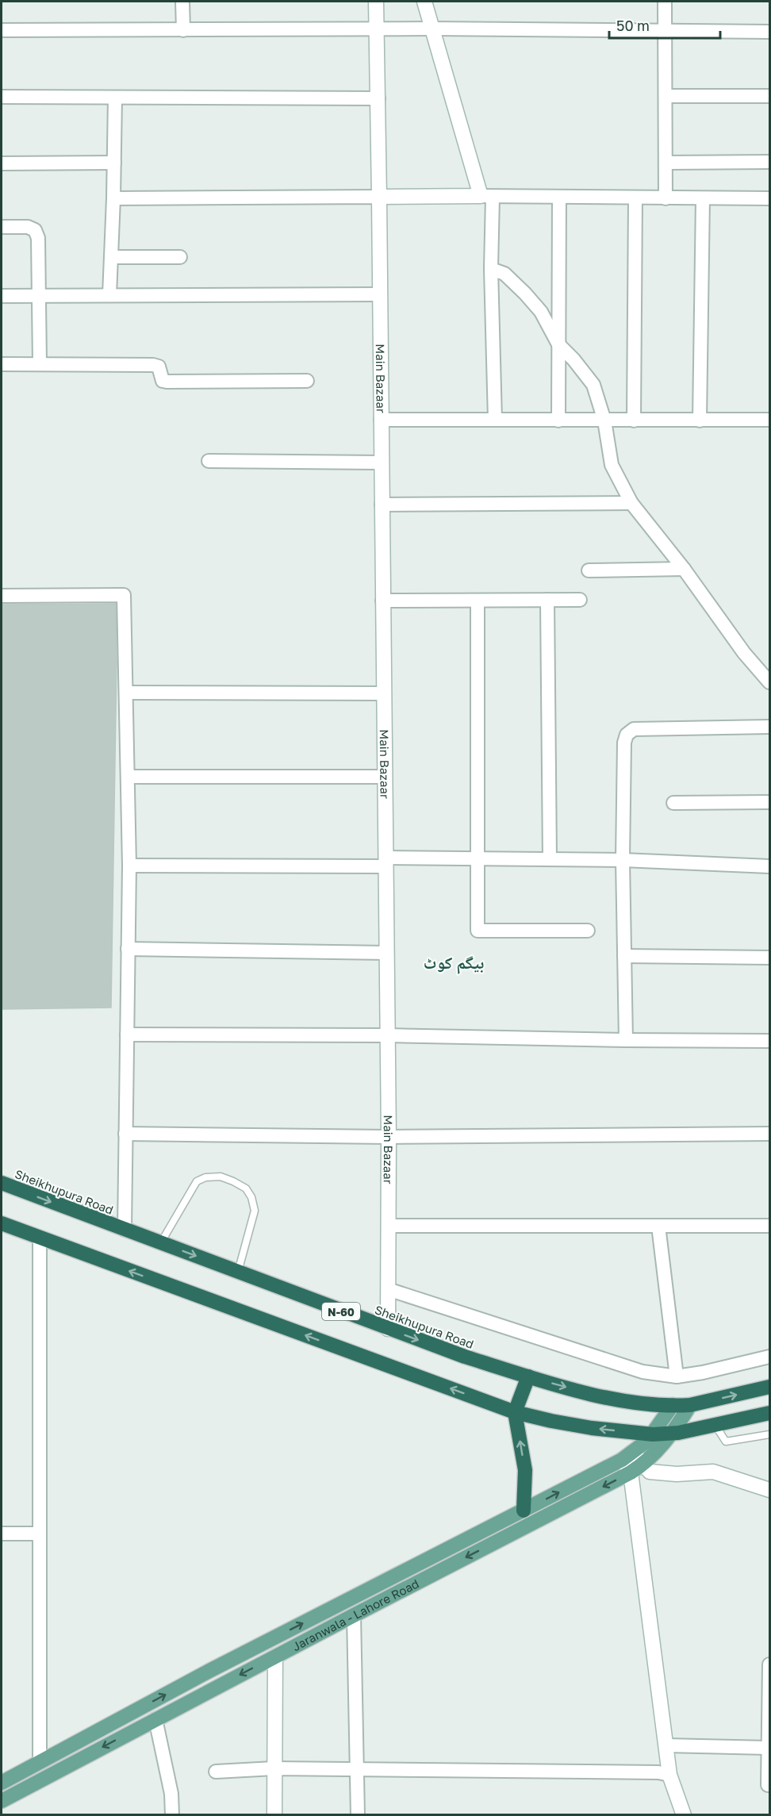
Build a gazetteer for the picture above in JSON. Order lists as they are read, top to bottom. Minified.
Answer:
{"streets":{"highway":["Sheikhupura Road","N-60"],"main road":["Jaranwala - Lahore Road"],"street":["Main Bazaar"]},"crossings":[["Main Bazaar","Sheikhupura Road"],["Sheikhupura Road","Jaranwala - Lahore Road"]],"districts":["بیگم کوٹ"],"scale_bar":"50 m"}
